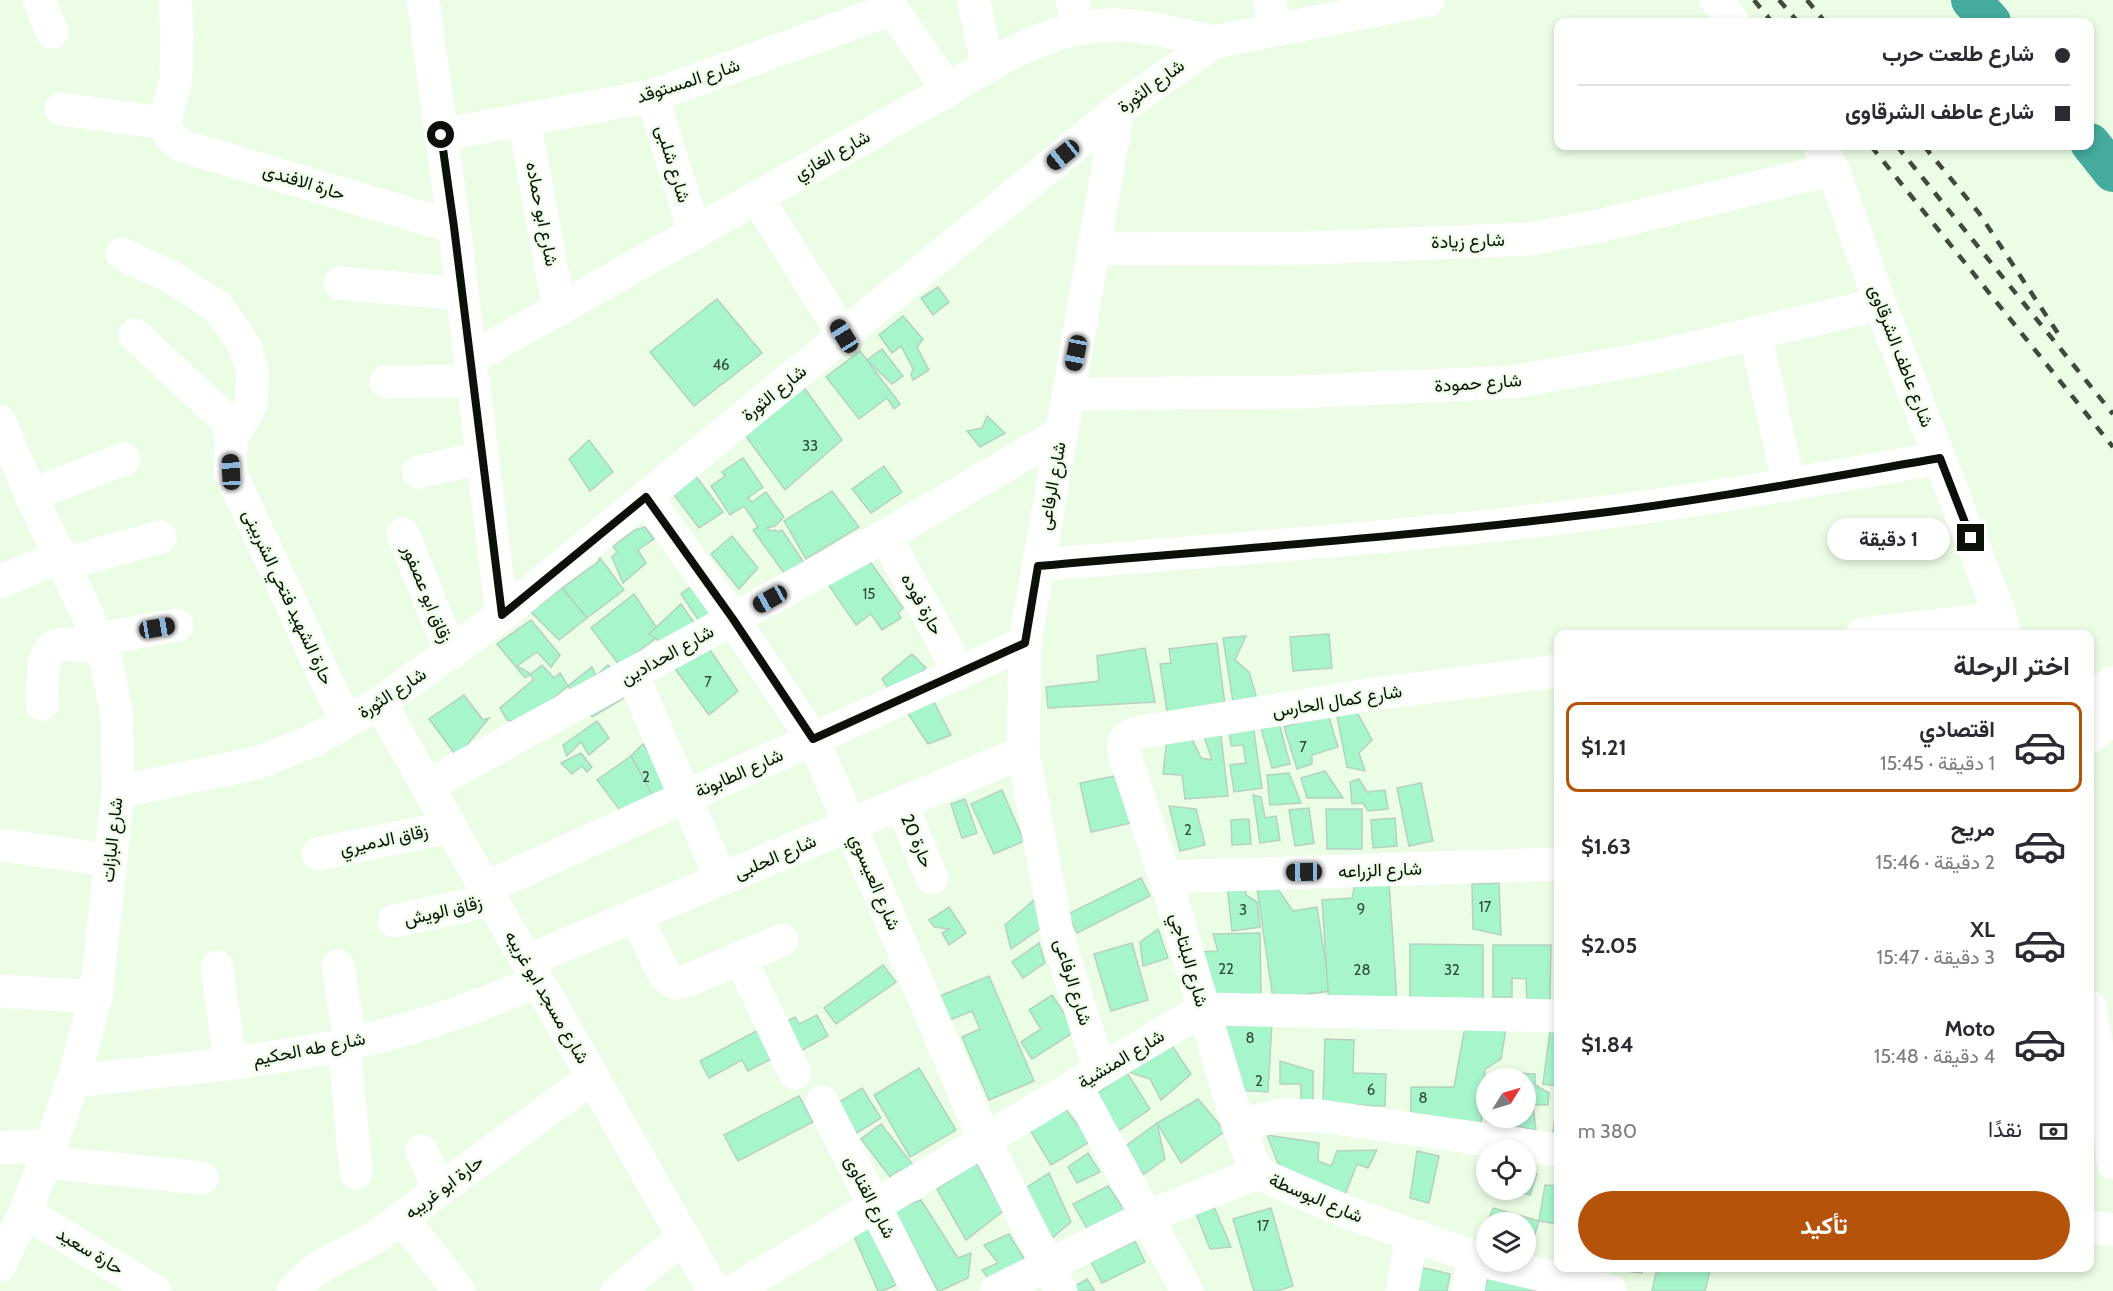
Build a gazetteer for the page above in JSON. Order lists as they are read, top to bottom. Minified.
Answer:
{"streets":{"street":["شارع المستوقد","شارع الثورة","شارع الغازي","شارع شلبى","حارة الافندى","شارع ابو حماده","شارع زيادة","شارع عاطف الشرقاوى","شارع حمودة","شارع الرفاعى","زقاق ابو عصفور","حارة الشهيد فتحي الشربينى","حارة فوده","شارع الحدادين","شارع كمال الحارس","شارع الطابونة","شارع البازات","زقاق الدميري","حارة 20","شارع الحلبى","شارع الزراعه","شارع العيسوي","زقاق الويش","شارع البلتاجي","شارع مسجد ابو غريبه","شارع طه الحكيم","شارع المنشية","حارة ابو غريبه","شارع القناوى","شارع البوسطة","حارة سعيد"]},"crossings":[["شارع المستوقد","شارع شلبى"],["شارع المستوقد","شارع ابو حماده"],["شارع الثورة","شارع الغازي"],["شارع الثورة","شارع الرفاعى"],["شارع الثورة","زقاق ابو عصفور"],["شارع الثورة","حارة الشهيد فتحي الشربينى"],["شارع الثورة","شارع البازات"],["شارع الثورة","شارع العيسوي"],["شارع الثورة","شارع مسجد ابو غريبه"],["شارع الغازي","شارع شلبى"],["شارع الغازي","شارع ابو حماده"],["شارع زيادة","شارع عاطف الشرقاوى"],["شارع زيادة","شارع الرفاعى"],["شارع عاطف الشرقاوى","شارع حمودة"],["شارع حمودة","شارع الرفاعى"],["شارع الرفاعى","شارع الحدادين"],["شارع الرفاعى","شارع الطابونة"],["شارع الرفاعى","شارع الحلبى"],["شارع الرفاعى","شارع المنشية"],["شارع الرفاعى","شارع البوسطة"],["حارة فوده","شارع الحدادين"],["حارة فوده","شارع الطابونة"],["شارع الحدادين","شارع العيسوي"],["شارع الحدادين","شارع مسجد ابو غريبه"],["شارع كمال الحارس","شارع البلتاجي"],["شارع الطابونة","شارع العيسوي"],["شارع الطابونة","زقاق الويش"],["شارع الطابونة","شارع مسجد ابو غريبه"],["شارع البازات","شارع طه الحكيم"],["شارع البازات","حارة سعيد"],["زقاق الدميري","شارع مسجد ابو غريبه"],["حارة 20","شارع الحلبى"],["شارع الحلبى","شارع العيسوي"],["شارع الحلبى","شارع مسجد ابو غريبه"],["شارع الحلبى","شارع طه الحكيم"],["شارع الزراعه","شارع البلتاجي"],["شارع العيسوي","شارع المنشية"],["شارع العيسوي","شارع البوسطة"],["زقاق الويش","شارع مسجد ابو غريبه"],["شارع البلتاجي","شارع المنشية"],["شارع البلتاجي","شارع البوسطة"],["شارع مسجد ابو غريبه","شارع طه الحكيم"],["شارع مسجد ابو غريبه","حارة ابو غريبه"],["شارع المنشية","شارع القناوى"]],"house_numbers":["46","33","15","7","7","2","2","17","9","3","22","28","32","8","2","6","8","17"],"north":"top right","page":{"banner":["شارع طلعت حرب","شارع عاطف الشرقاوى"],"bubble":"1 دقيقة","heading":"اختر الرحلة","list":[{"name":"اقتصادي","note":"1 دقيقة · 15:45","value":"$1.21"},{"name":"مريح","note":"2 دقيقة · 15:46","value":"$1.63"},{"name":"XL","note":"3 دقيقة · 15:47","value":"$2.05"},{"name":"Moto","note":"4 دقيقة · 15:48","value":"$1.84"}],"pay":["نقدًا","380 m"],"buttons":"تأكيد"}}
